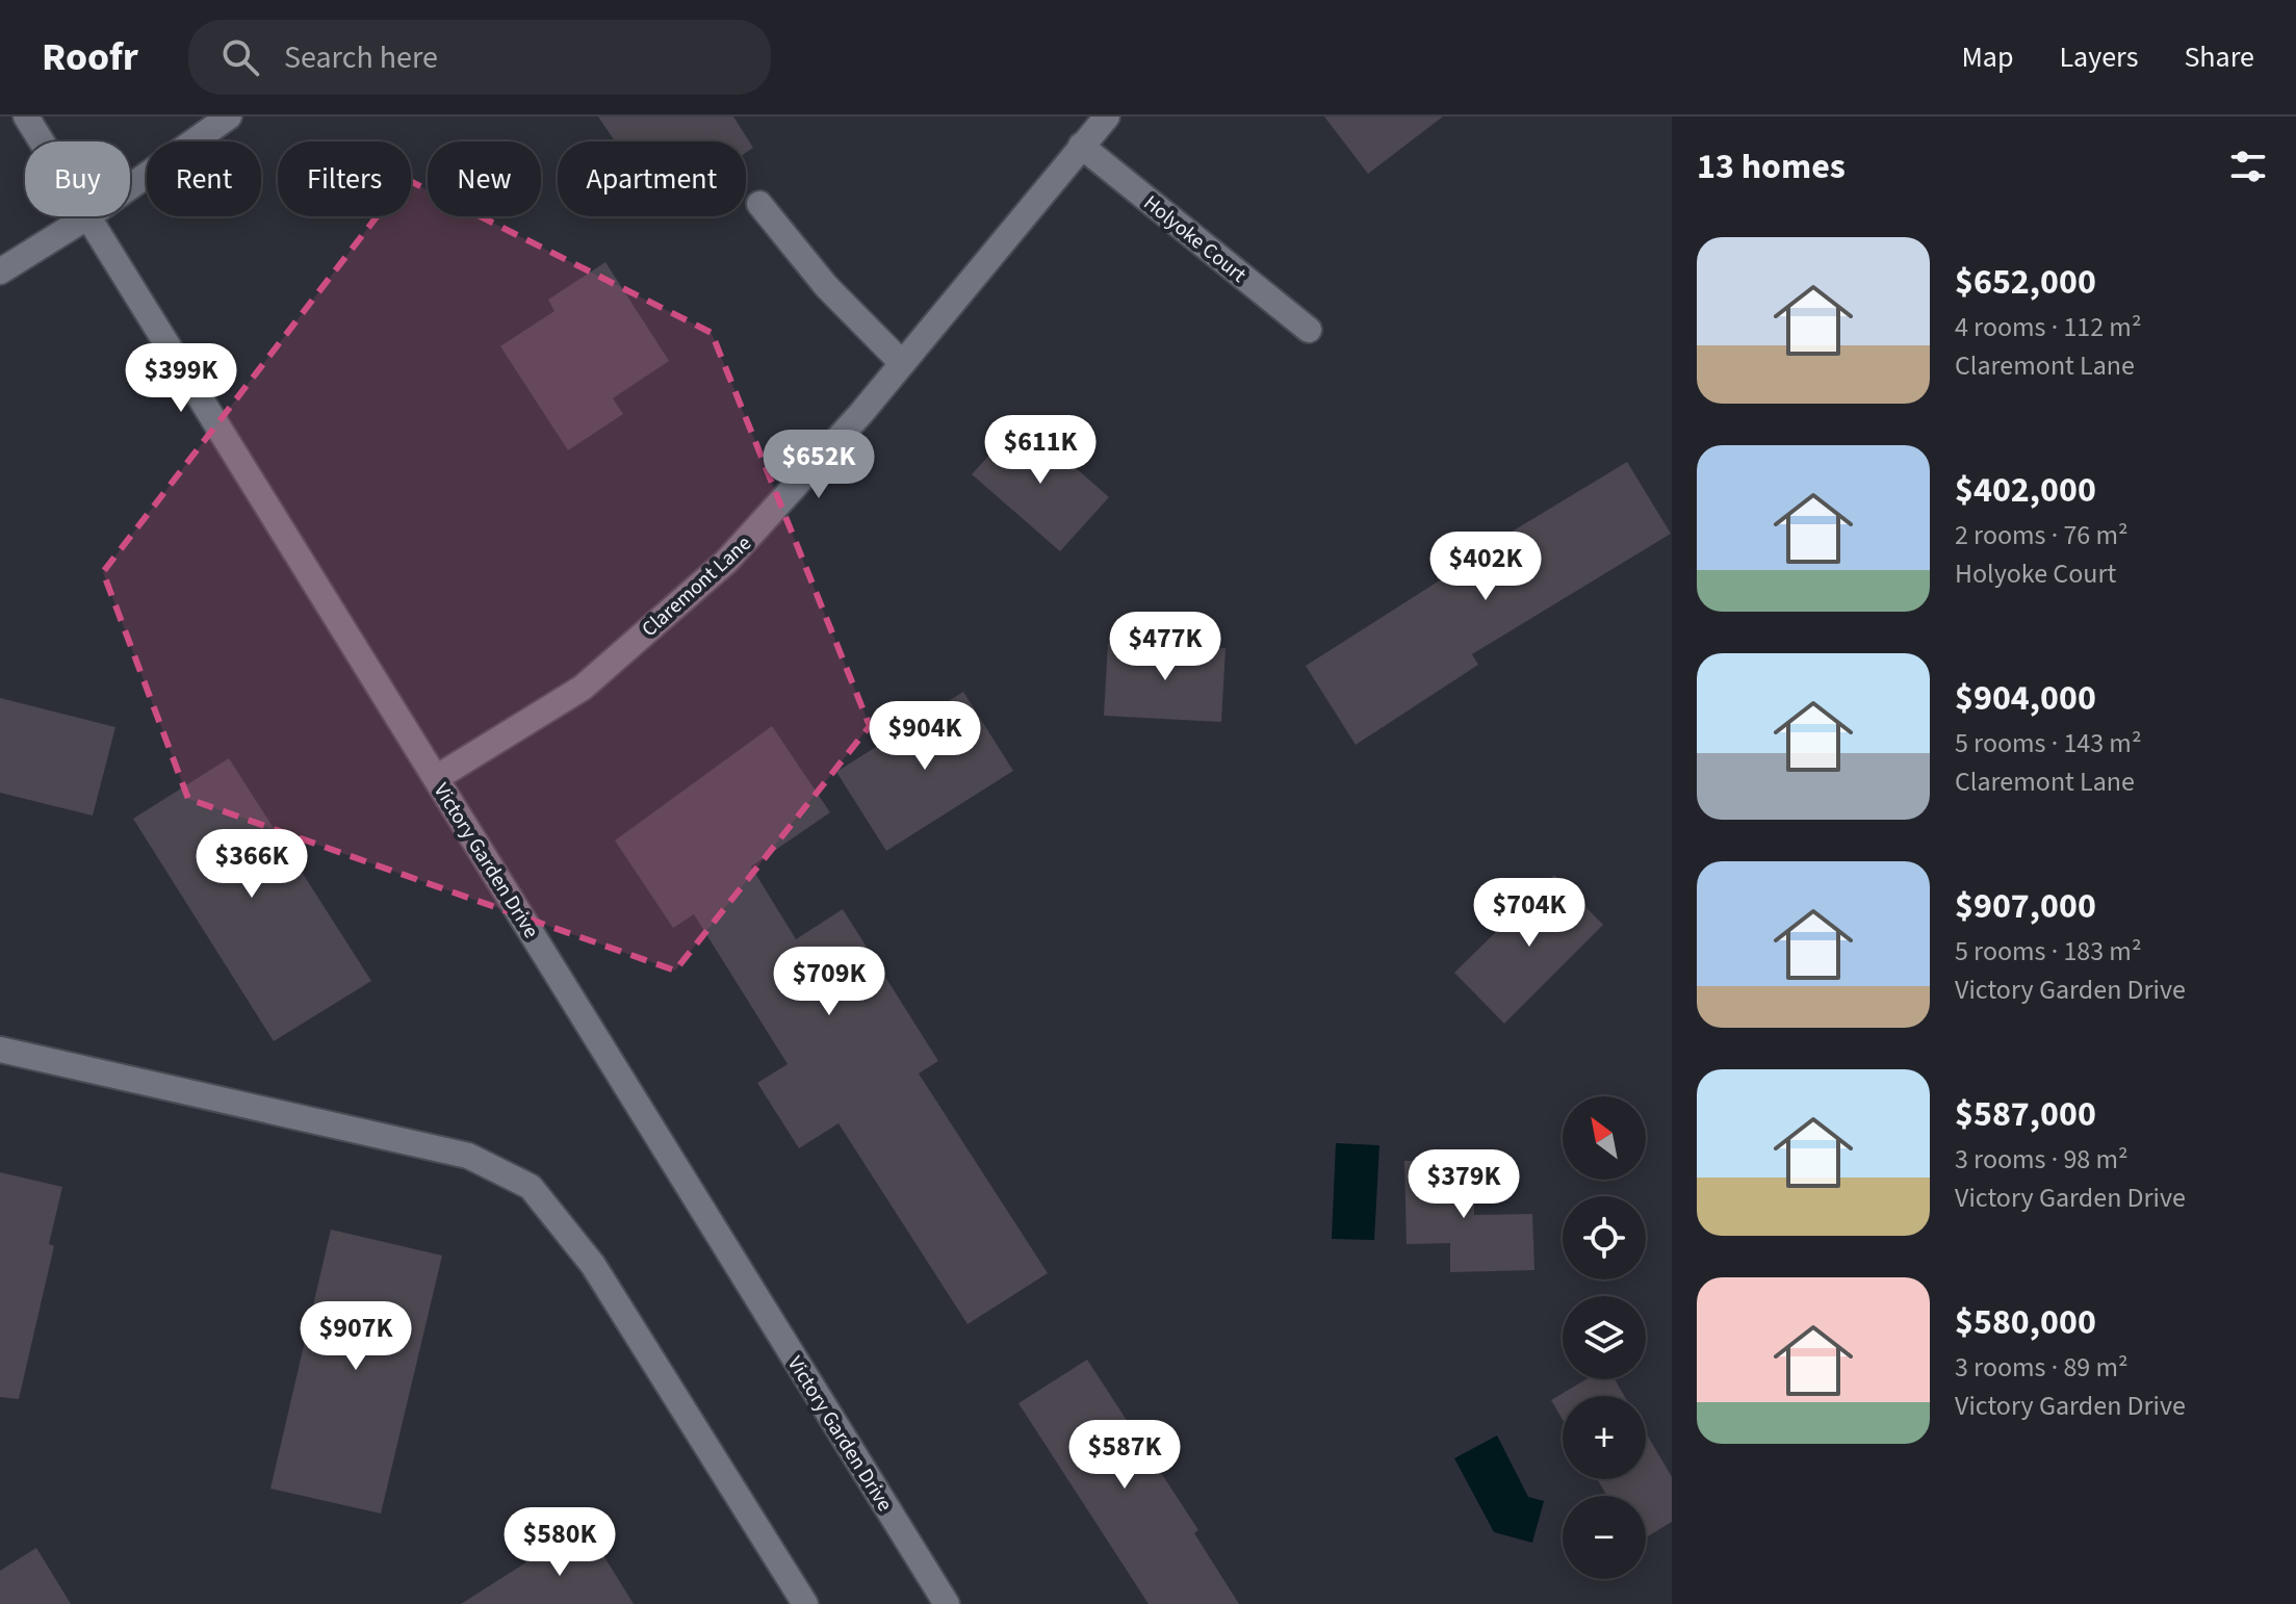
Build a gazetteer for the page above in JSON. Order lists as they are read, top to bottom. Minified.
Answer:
{"streets":{"street":["Holyoke Court","Claremont Lane","Victory Garden Drive"]},"crossings":[["Holyoke Court","Claremont Lane"],["Claremont Lane","Victory Garden Drive"]],"north":"top left","page":{"header":"Roofr","search":"Search here","nav":["Map","Layers","Share"],"heading":"13 homes","chip":["Buy","Rent","Filters","New","Apartment"],"list":[{"name":"$652,000","note":"4 rooms · 112 m² · Claremont Lane"},{"name":"$402,000","note":"2 rooms · 76 m² · Holyoke Court"},{"name":"$904,000","note":"5 rooms · 143 m² · Claremont Lane"},{"name":"$907,000","note":"5 rooms · 183 m² · Victory Garden Drive"},{"name":"$587,000","note":"3 rooms · 98 m² · Victory Garden Drive"},{"name":"$580,000","note":"3 rooms · 89 m² · Victory Garden Drive"}],"price":["$399K","$611K","$652K","$402K","$477K","$904K","$366K","$704K","$709K","$379K","$907K","$587K","$580K"],"map_buttons":["+","−"]}}
